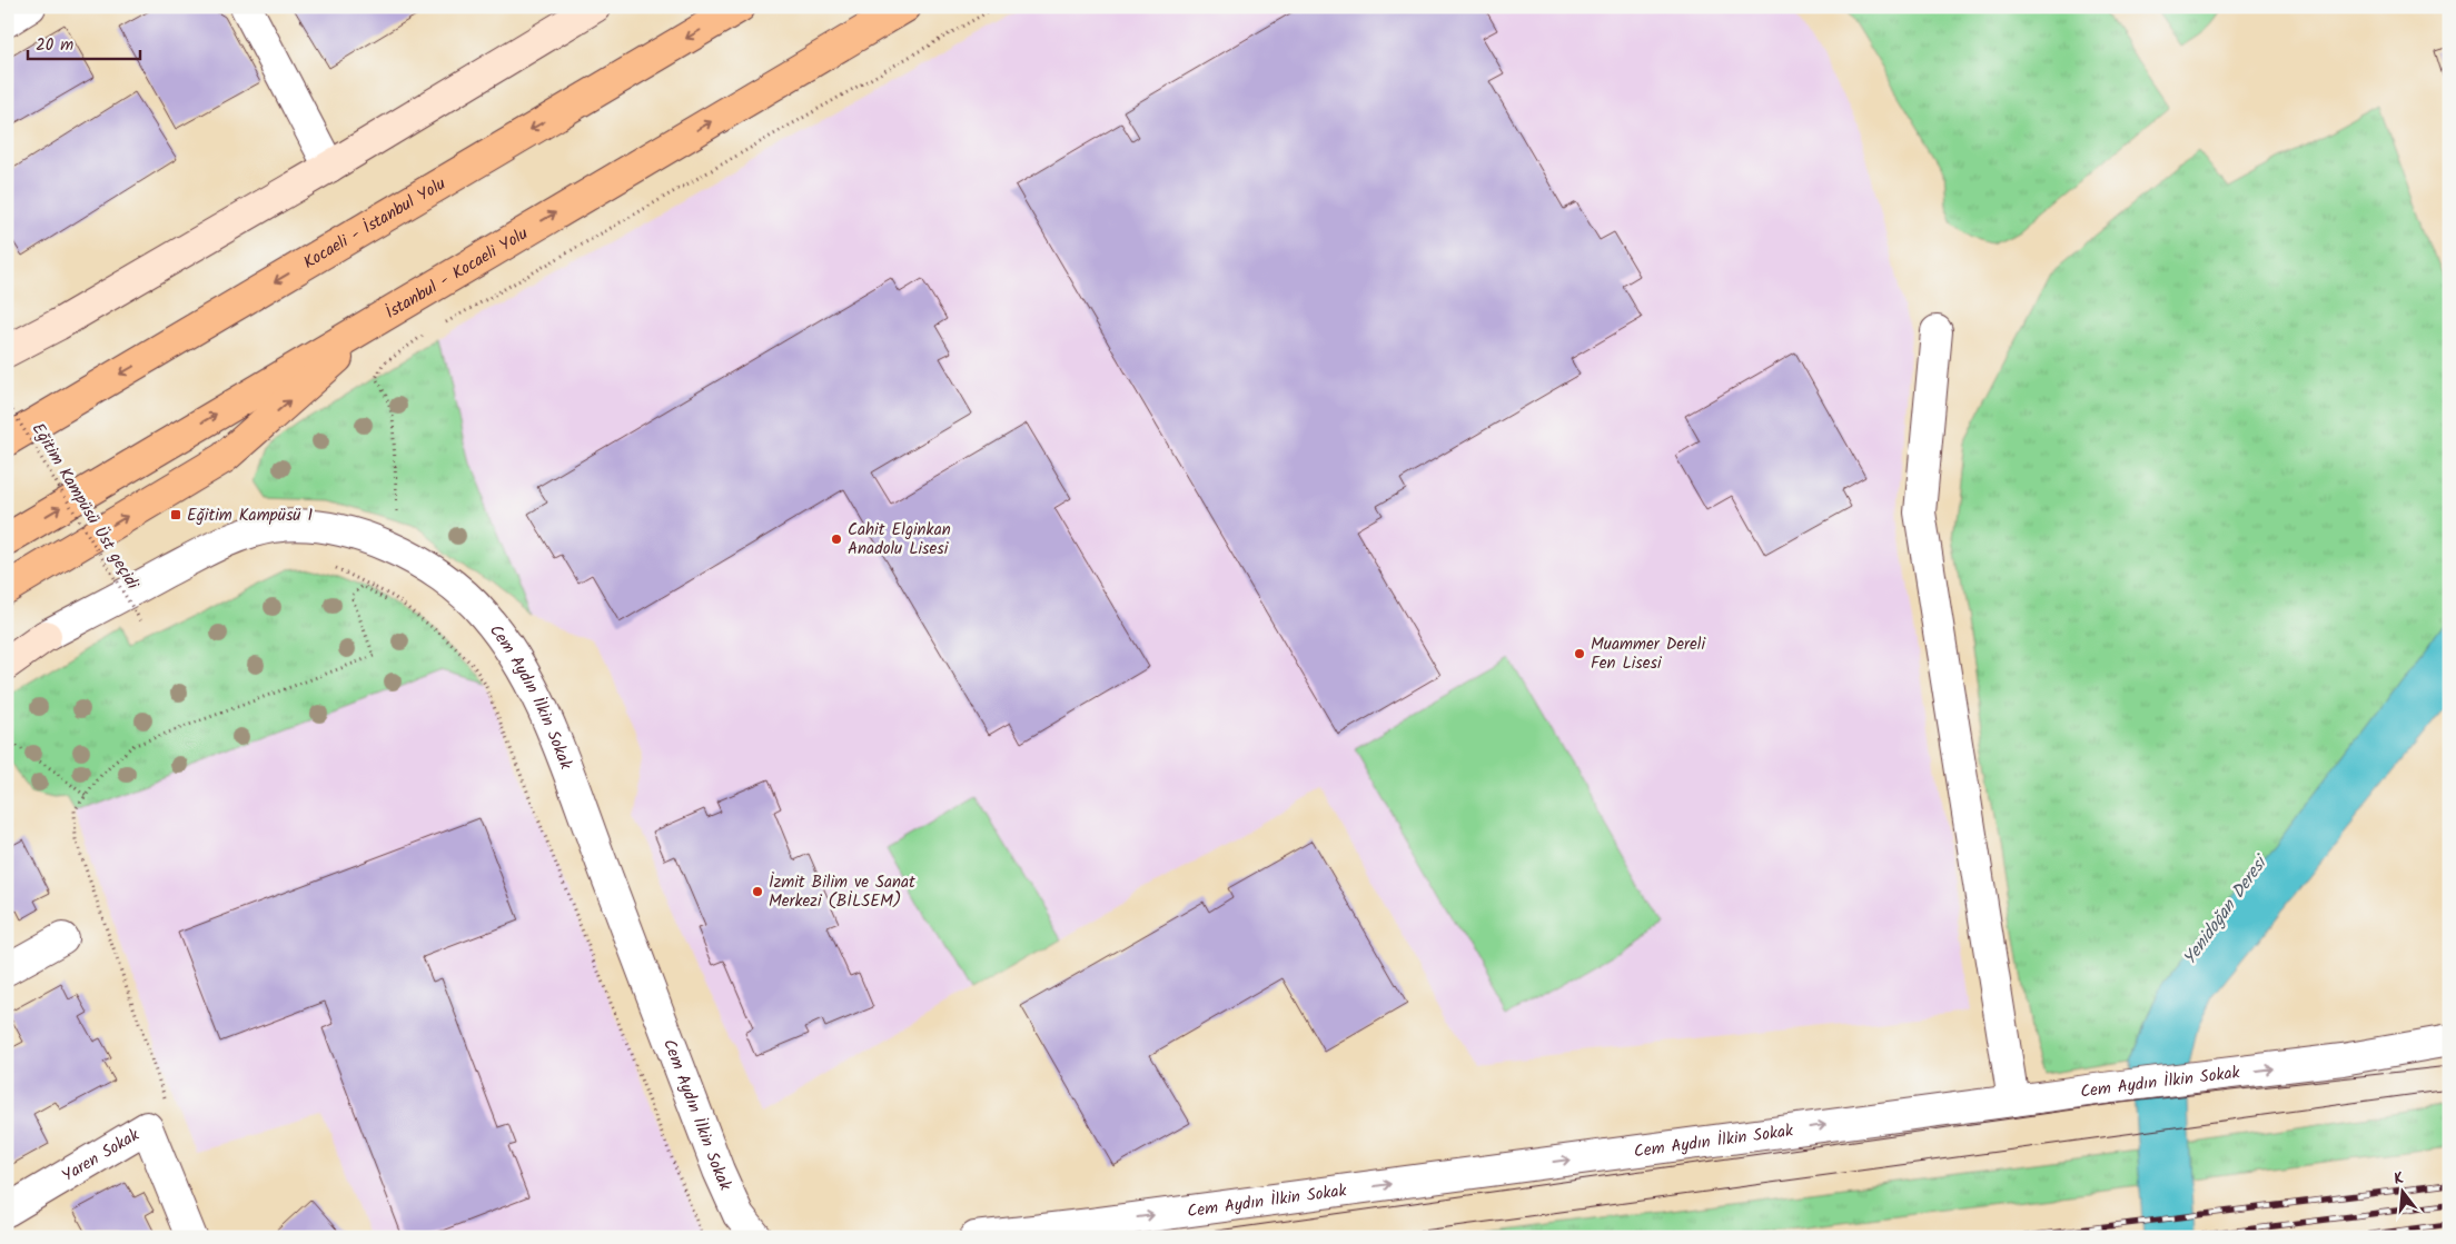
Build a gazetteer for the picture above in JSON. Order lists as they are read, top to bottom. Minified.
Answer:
{"streets":{"highway":["Kocaeli - İstanbul Yolu","İstanbul - Kocaeli Yolu"],"street":["Cem Aydın İlkin Sokak","Yaren Sokak"],"path":["Eğitim Kampüsü Üst geçidi"]},"one_way":["Cem Aydın İlkin Sokak"],"water":["Yenidoğan Deresi"],"places":{"transit":["Eğitim Kampüsü 1"],"other":["Cahit Elginkan Anadolu Lisesi","Muammer Dereli Fen Lisesi","İzmit Bilim ve Sanat Merkezi (BİLSEM)"]},"scale_bar":"20 m","north":"top"}
